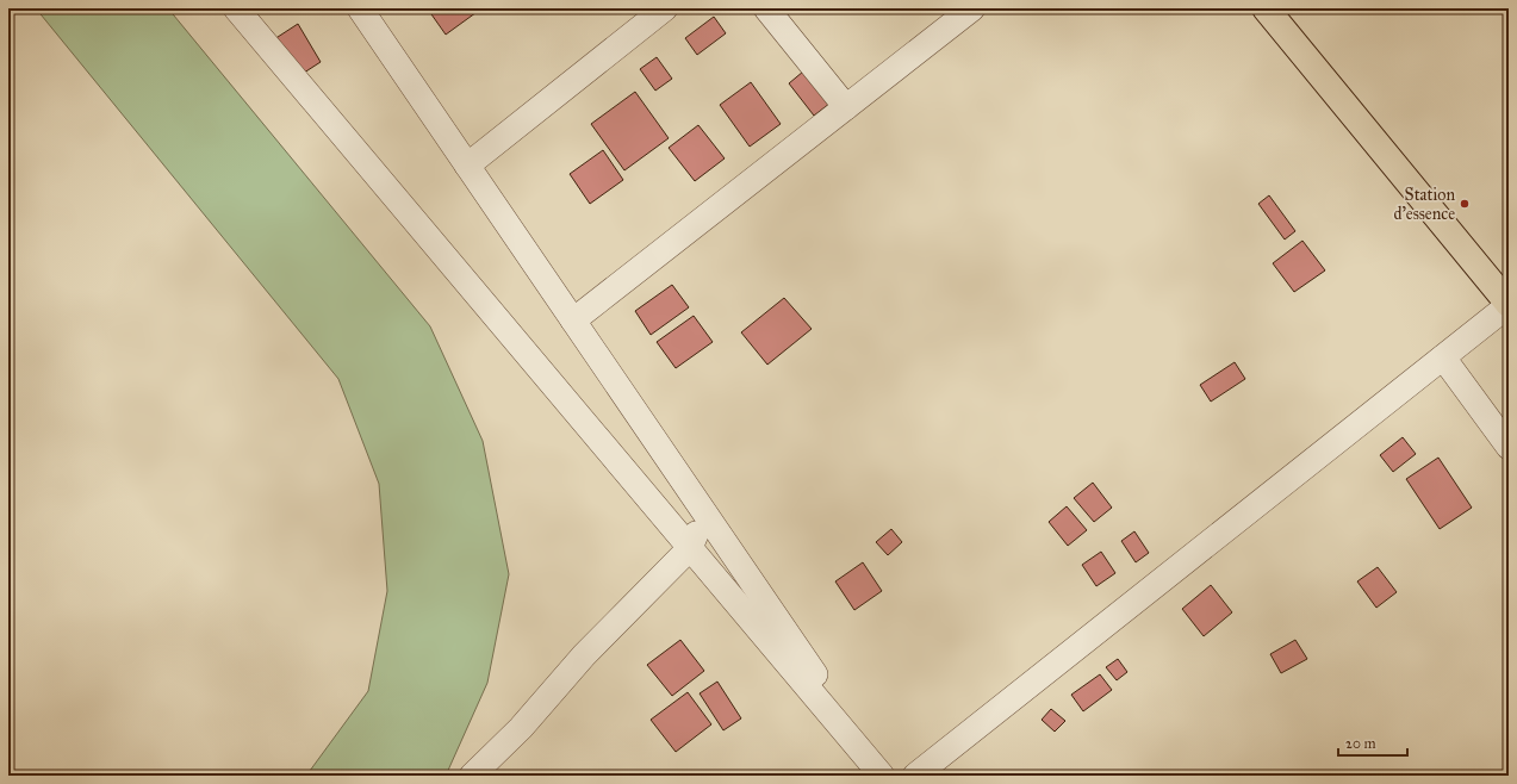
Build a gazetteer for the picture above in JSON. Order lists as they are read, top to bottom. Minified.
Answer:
{"places":["Station d'essence"],"scale_bar":"20 m"}
